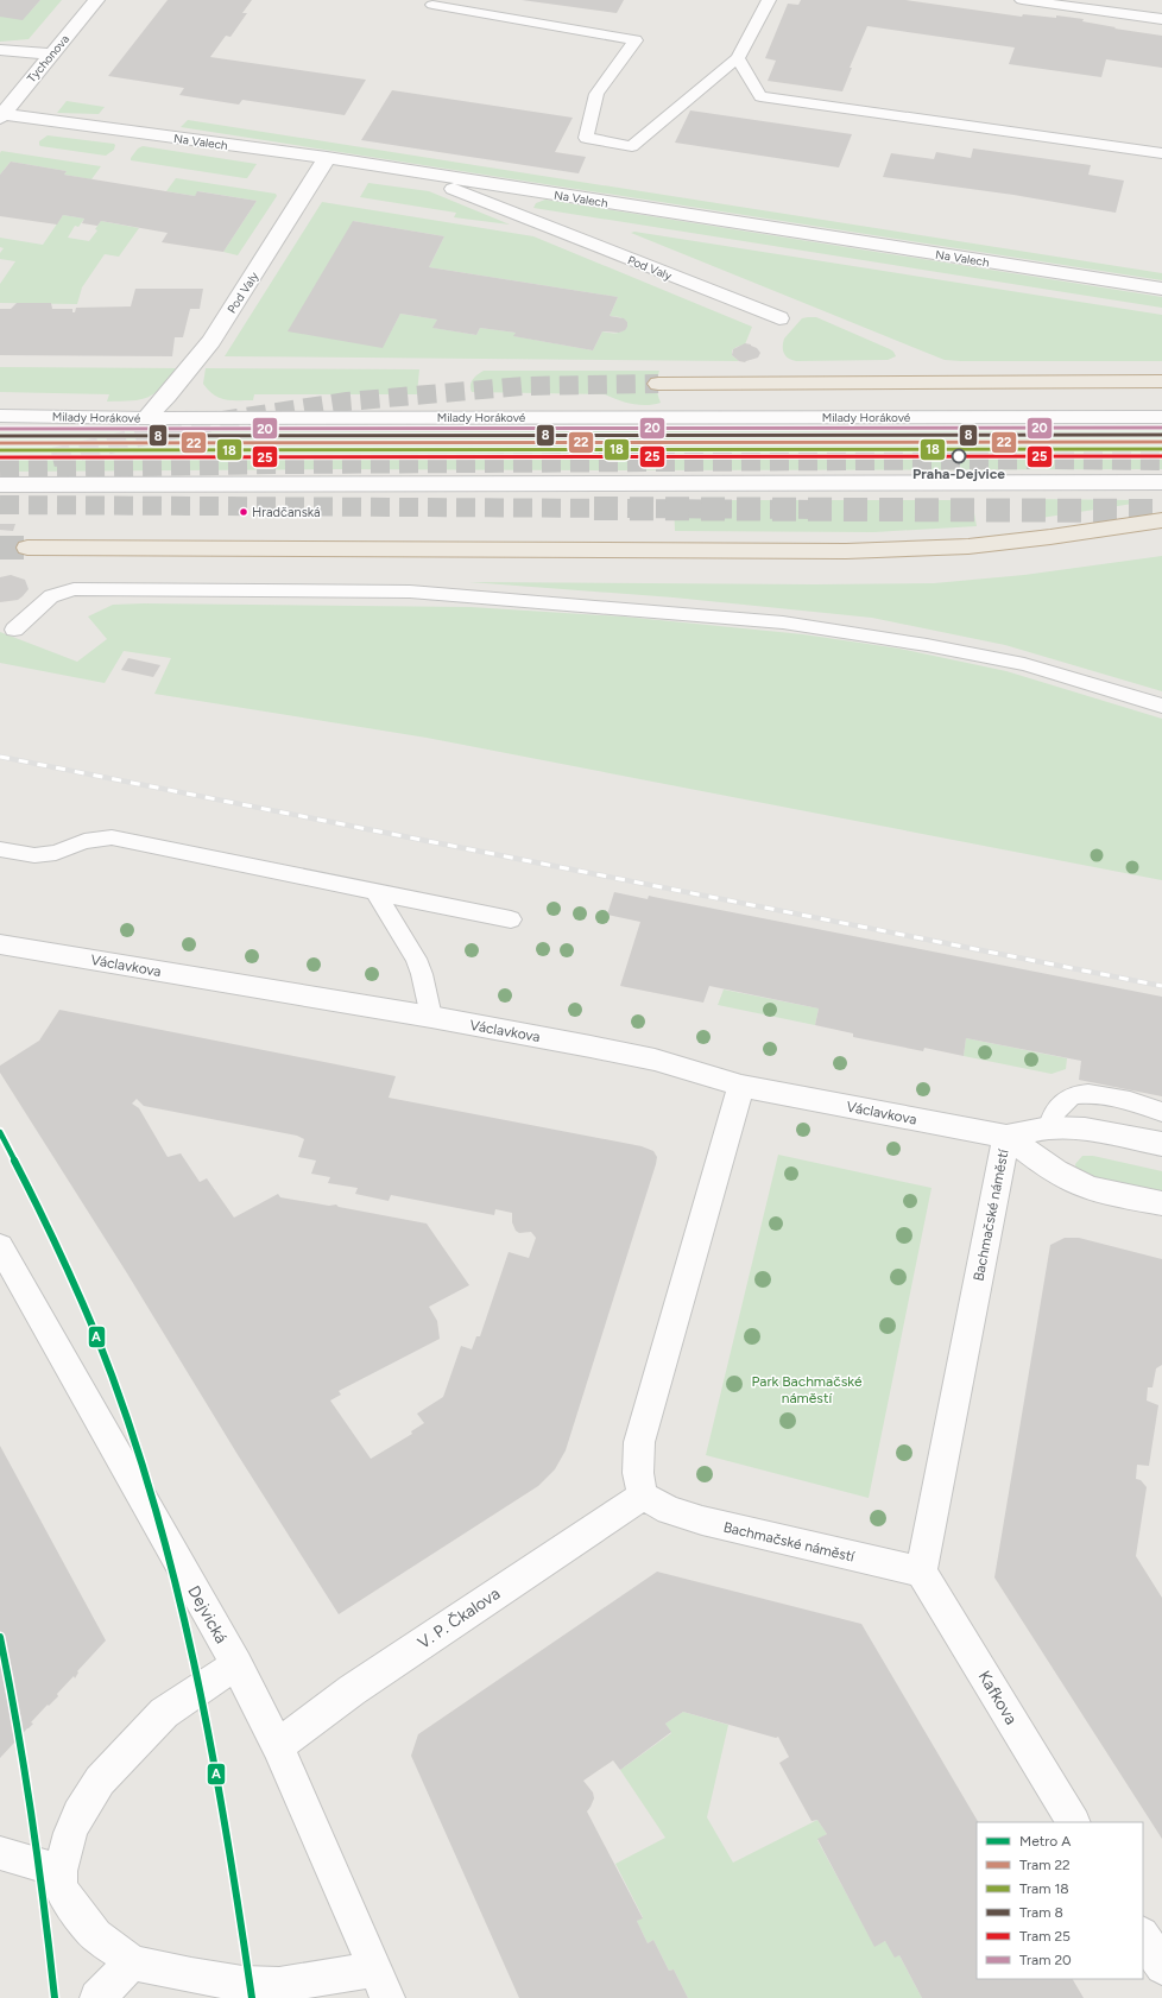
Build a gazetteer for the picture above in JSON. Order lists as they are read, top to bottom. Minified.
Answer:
{"streets":{"street":["Tychonova","Na Valech","Pod Valy","Milady Horákové","Václavkova","Bachmačské náměstí","Dejvická","V. P. Čkalova","Kafkova"]},"crossings":[["Tychonova","Na Valech"],["Na Valech","Pod Valy"],["Pod Valy","Milady Horákové"],["Václavkova","Bachmačské náměstí"],["Bachmačské náměstí","V. P. Čkalova"],["Bachmačské náměstí","Kafkova"],["Dejvická","V. P. Čkalova"]],"parks":["Park Bachmačské náměstí"],"places":["Praha-Dejvice","Hradčanská"],"lines":["tram line 20","tram line 8","tram line 22","tram line 18","tram line 25","metro line A"],"legend":["Metro A","Tram 22","Tram 18","Tram 8","Tram 25","Tram 20"]}
